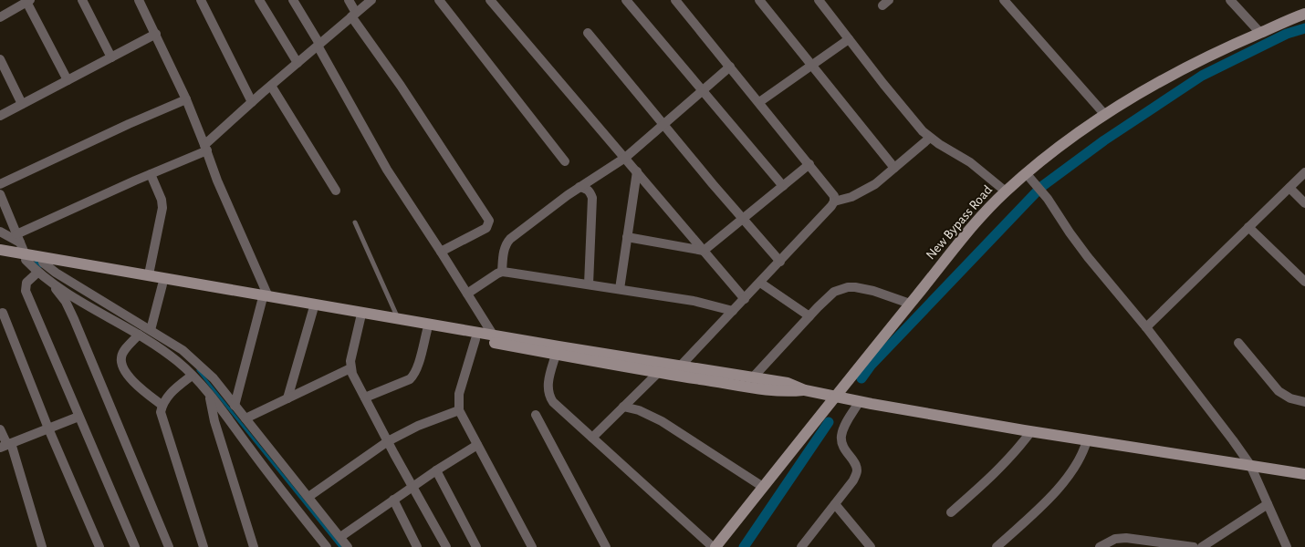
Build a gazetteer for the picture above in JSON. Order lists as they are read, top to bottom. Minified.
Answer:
{"streets":{"street":["New Bypass Road"]}}
